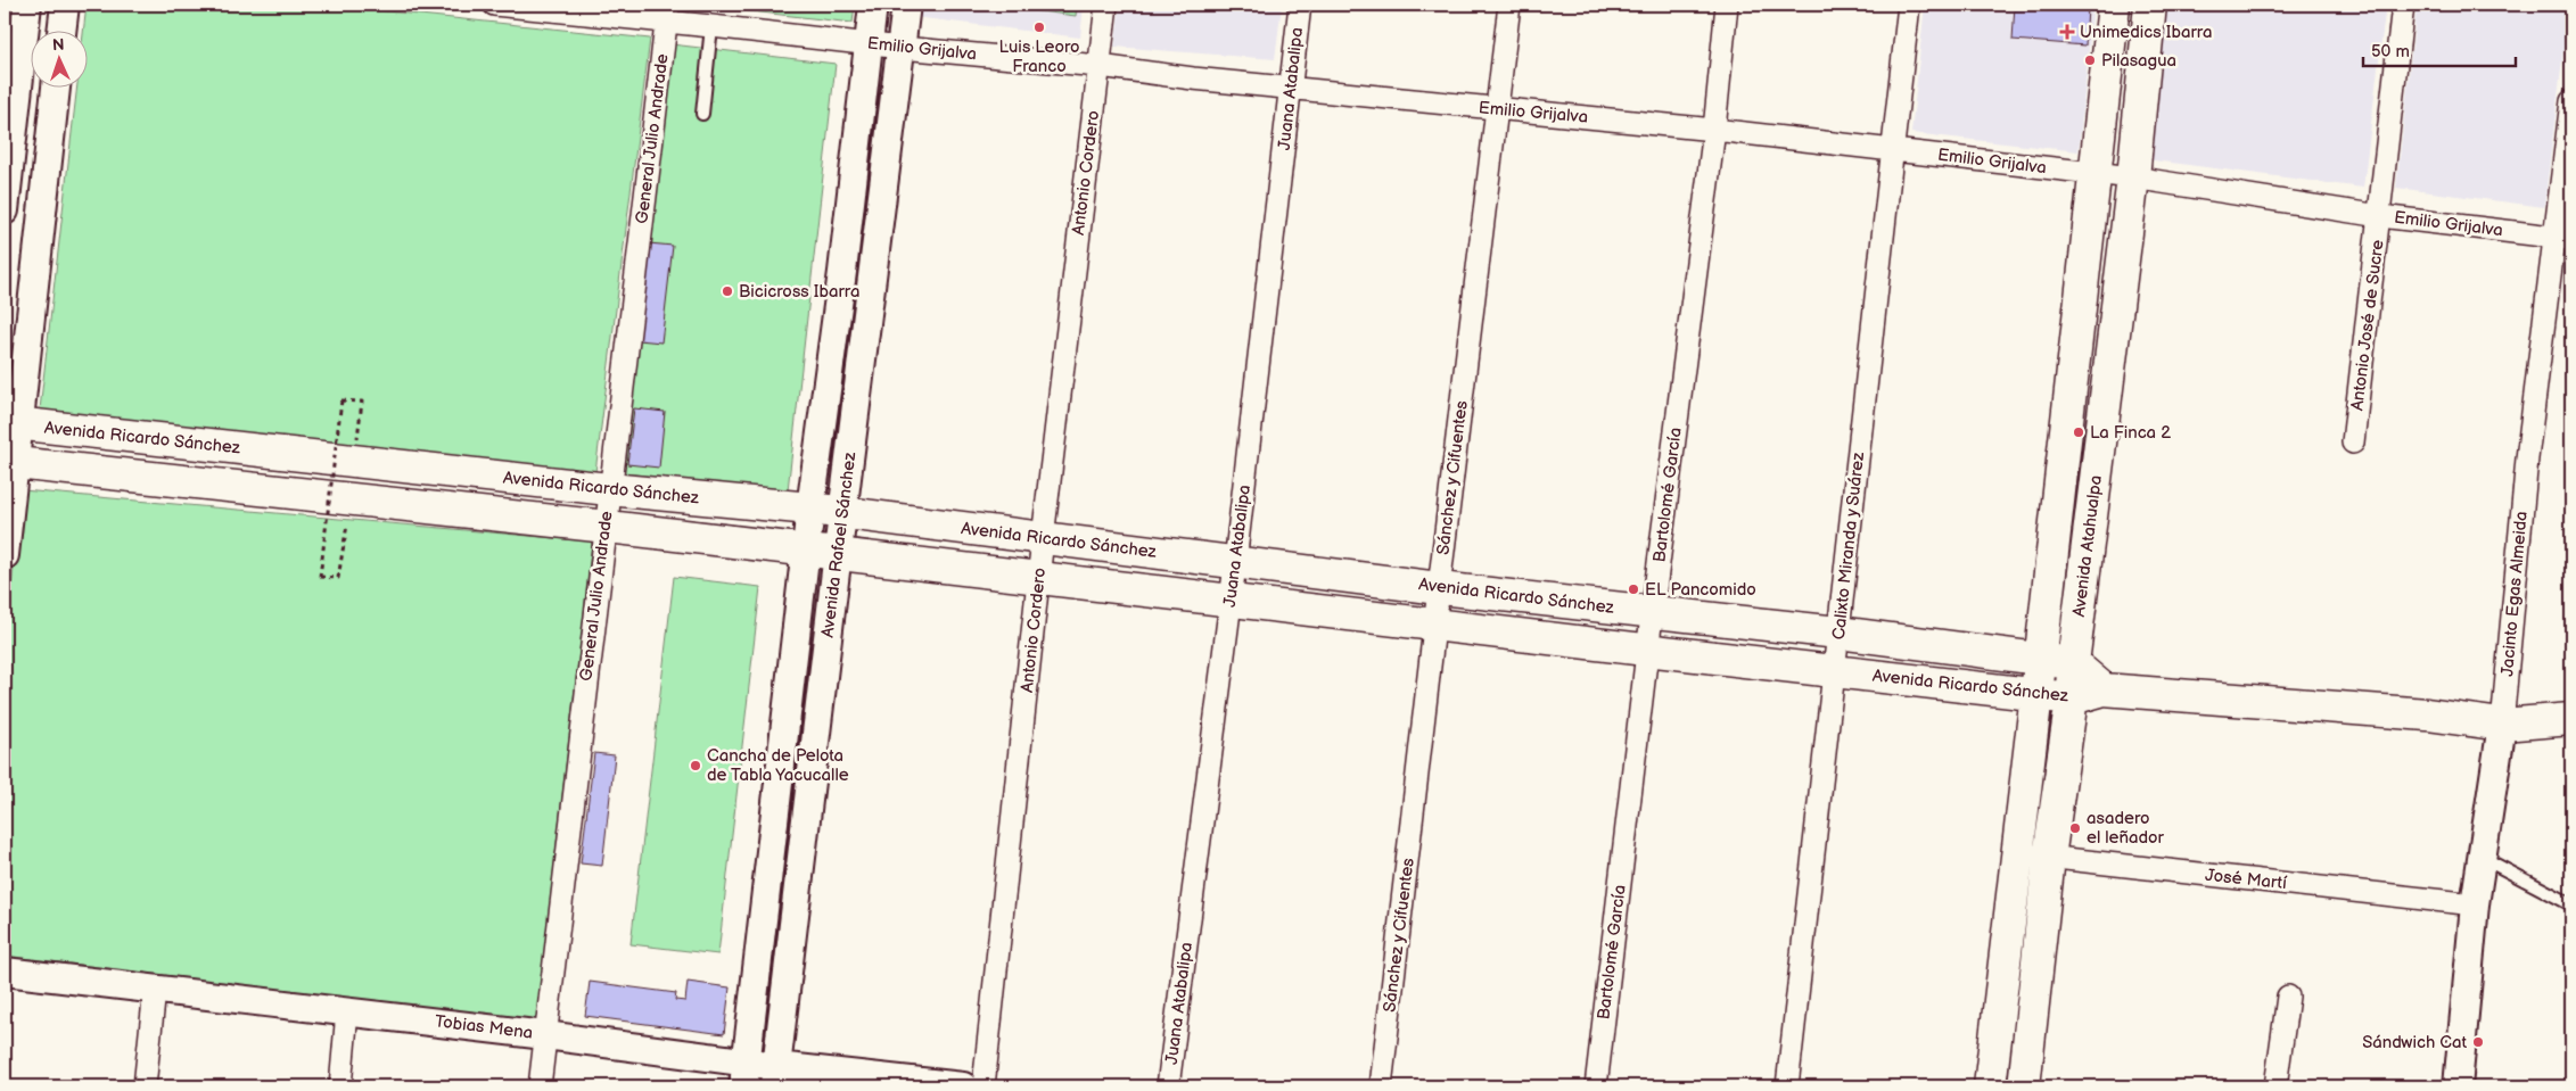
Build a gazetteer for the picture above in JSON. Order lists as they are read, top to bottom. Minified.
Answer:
{"streets":{"main road":["Avenida Ricardo Sánchez","Avenida Atahualpa"],"street":["Emilio Grijalva","Juana Atabalipa","General Julio Andrade","Antonio Cordero","Antonio José de Sucre","Sánchez y Cifuentes","Bartolomé García","Avenida Rafael Sánchez","Calixto Miranda y Suárez","Jacinto Egas Almeida","José Martí","Tobias Mena"]},"crossings":[["Emilio Grijalva","Juana Atabalipa"],["Emilio Grijalva","General Julio Andrade"],["Emilio Grijalva","Antonio Cordero"],["Emilio Grijalva","Antonio José de Sucre"],["Emilio Grijalva","Sánchez y Cifuentes"],["Emilio Grijalva","Bartolomé García"],["Emilio Grijalva","Avenida Rafael Sánchez"],["Emilio Grijalva","Calixto Miranda y Suárez"],["Emilio Grijalva","Avenida Atahualpa"],["Emilio Grijalva","Jacinto Egas Almeida"],["Juana Atabalipa","Avenida Ricardo Sánchez"],["General Julio Andrade","Avenida Ricardo Sánchez"],["General Julio Andrade","Tobias Mena"],["Antonio Cordero","Avenida Ricardo Sánchez"],["Avenida Ricardo Sánchez","Sánchez y Cifuentes"],["Avenida Ricardo Sánchez","Bartolomé García"],["Avenida Ricardo Sánchez","Avenida Rafael Sánchez"],["Avenida Ricardo Sánchez","Calixto Miranda y Suárez"],["Avenida Ricardo Sánchez","Avenida Atahualpa"],["Avenida Ricardo Sánchez","Jacinto Egas Almeida"],["Avenida Rafael Sánchez","Tobias Mena"],["Avenida Atahualpa","José Martí"],["Jacinto Egas Almeida","José Martí"]],"places":{"other":["Luis Leoro Franco","Pilasagua","Bicicross Ibarra","La Finca 2","EL Pancomido","Cancha de Pelota de Tabla Yacucalle","asadero el leñador","Sándwich Cat"],"health":["Unimedics Ibarra"]},"scale_bar":"50 m","north":"top"}
